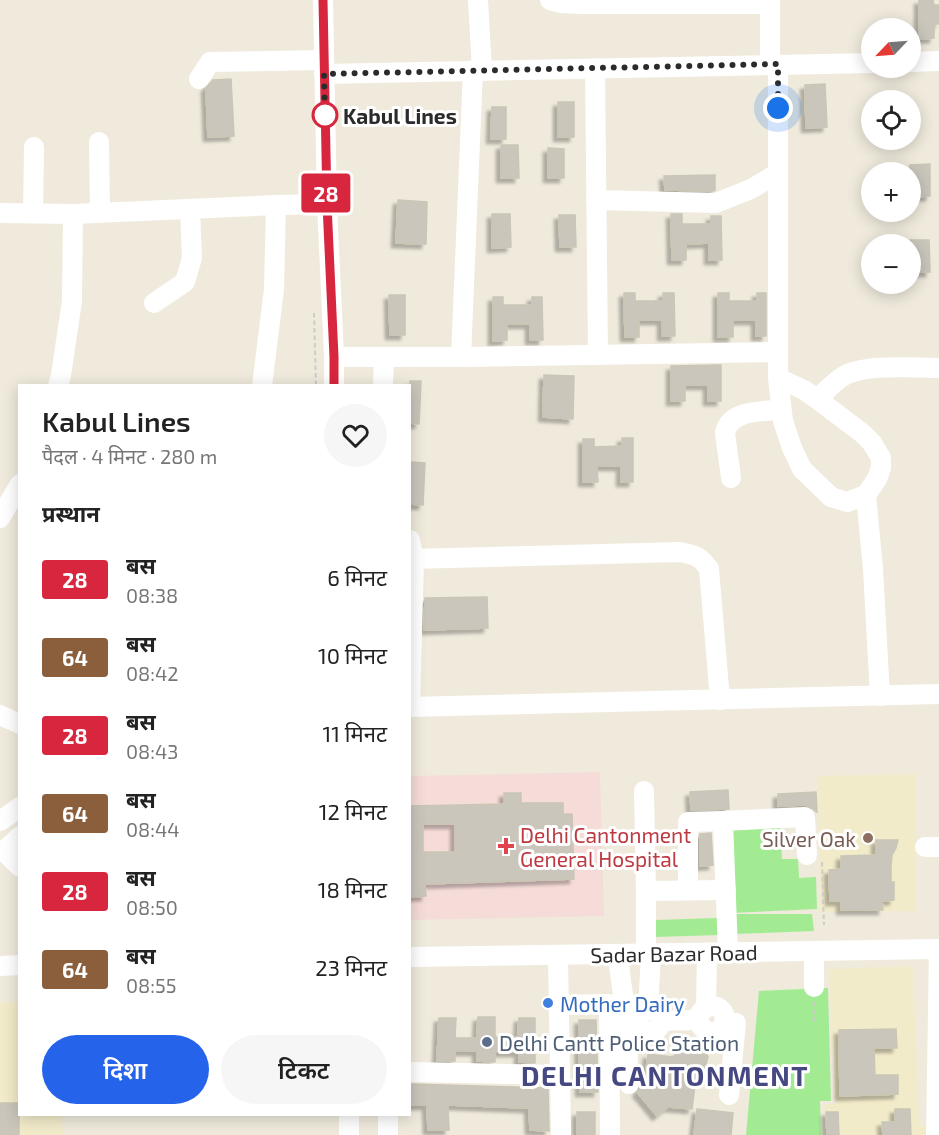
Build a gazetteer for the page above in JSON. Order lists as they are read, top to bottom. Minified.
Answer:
{"streets":{"street":["Sadar Bazar Road"]},"districts":["DELHI CANTONMENT"],"places":{"other":["Kabul Lines","Silver Oak","Mother Dairy","Delhi Cantt Police Station"],"health":["Delhi Cantonment General Hospital"]},"lines":["bus line 28"],"north":"bottom left","page":{"on_map":"28","map_buttons":["+","−"],"heading":[["Kabul Lines","पैदल · 4 मिनट · 280 m"],"प्रस्थान"],"list":[{"mark":"28","name":"बस","note":"08:38","value":"6 मिनट"},{"mark":"64","name":"बस","note":"08:42","value":"10 मिनट"},{"mark":"28","name":"बस","note":"08:43","value":"11 मिनट"},{"mark":"64","name":"बस","note":"08:44","value":"12 मिनट"},{"mark":"28","name":"बस","note":"08:50","value":"18 मिनट"},{"mark":"64","name":"बस","note":"08:55","value":"23 मिनट"}],"buttons":["दिशा","टिकट"]}}
